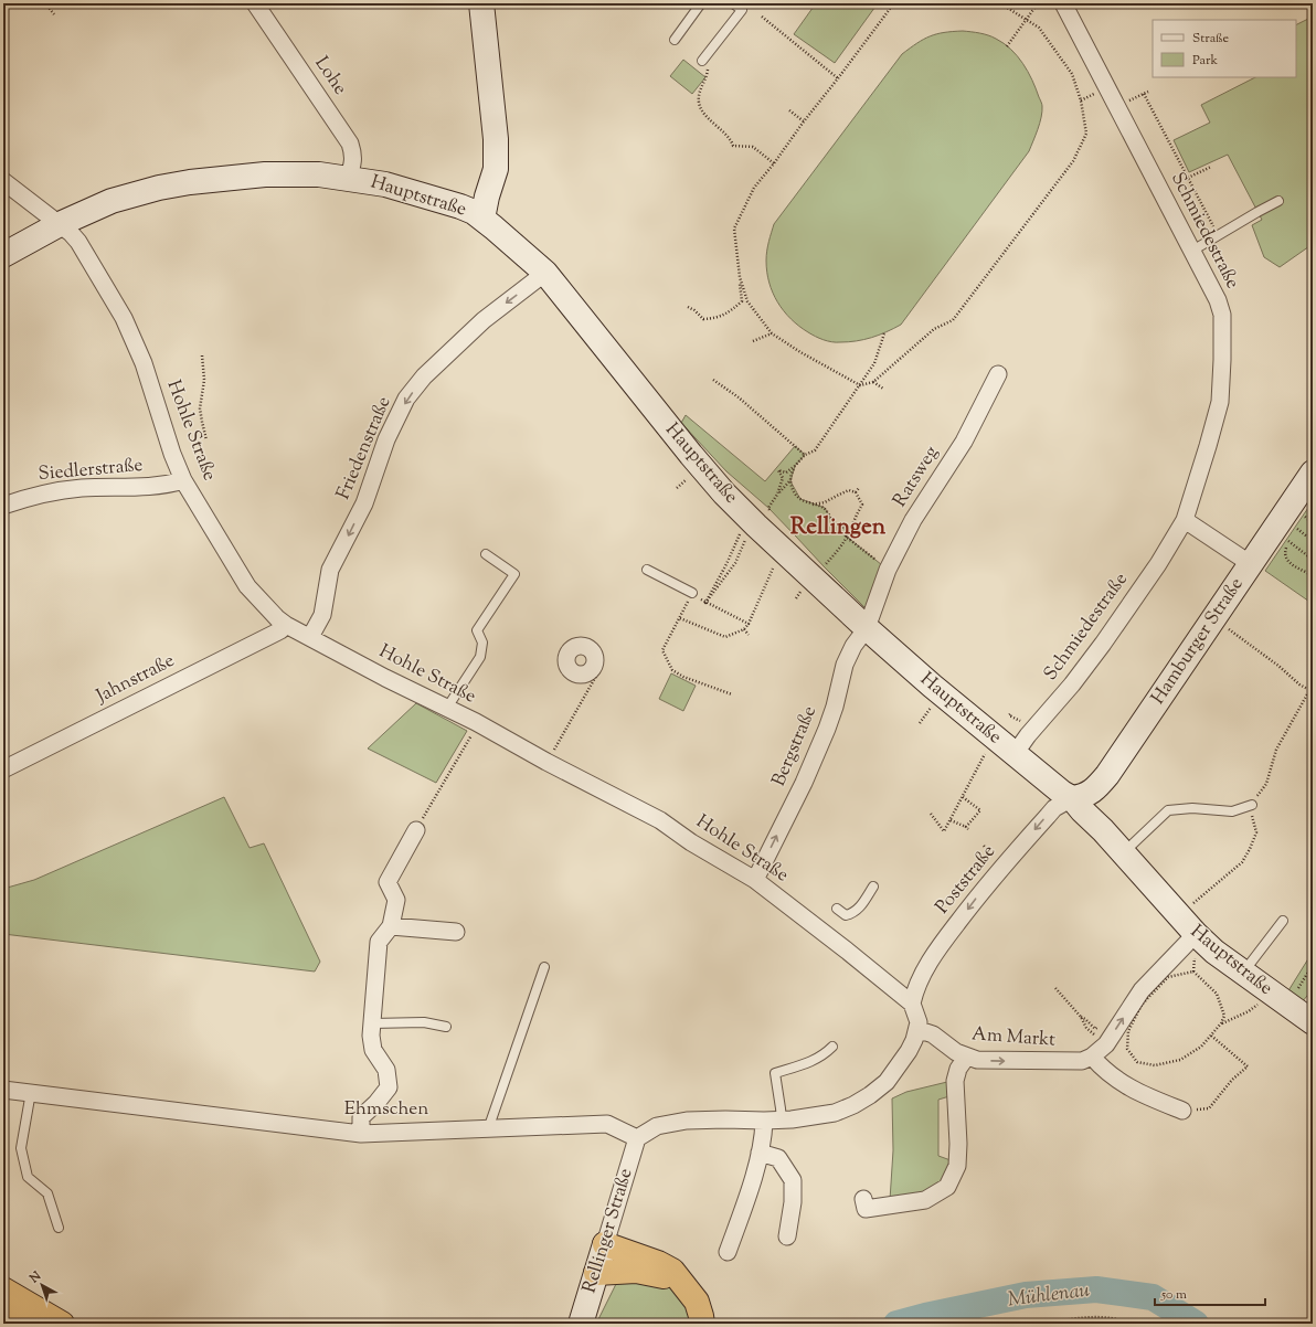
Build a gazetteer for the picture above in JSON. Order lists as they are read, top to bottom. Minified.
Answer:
{"streets":{"main road":["Hauptstraße","Hamburger Straße","Rellinger Straße"],"street":["Lohe","Schmiedestraße","Hohle Straße","Friedenstraße","Siedlerstraße","Ratsweg","Jahnstraße","Bergstraße","Poststraße","Am Markt","Ehmschen"]},"crossings":[["Lohe","Hauptstraße"],["Hauptstraße","Schmiedestraße"],["Hauptstraße","Hohle Straße"],["Hauptstraße","Friedenstraße"],["Hauptstraße","Ratsweg"],["Hauptstraße","Hamburger Straße"],["Hauptstraße","Bergstraße"],["Hauptstraße","Poststraße"],["Hohle Straße","Friedenstraße"],["Hohle Straße","Siedlerstraße"],["Hohle Straße","Jahnstraße"],["Hohle Straße","Bergstraße"],["Hohle Straße","Poststraße"],["Ratsweg","Bergstraße"],["Hamburger Straße","Poststraße"],["Ehmschen","Rellinger Straße"]],"one_way":["Friedenstraße","Bergstraße","Poststraße","Am Markt"],"districts":["Rellingen"],"water":["Mühlenau"],"legend":["Straße","Park"],"scale_bar":"50 m","north":"top left"}
